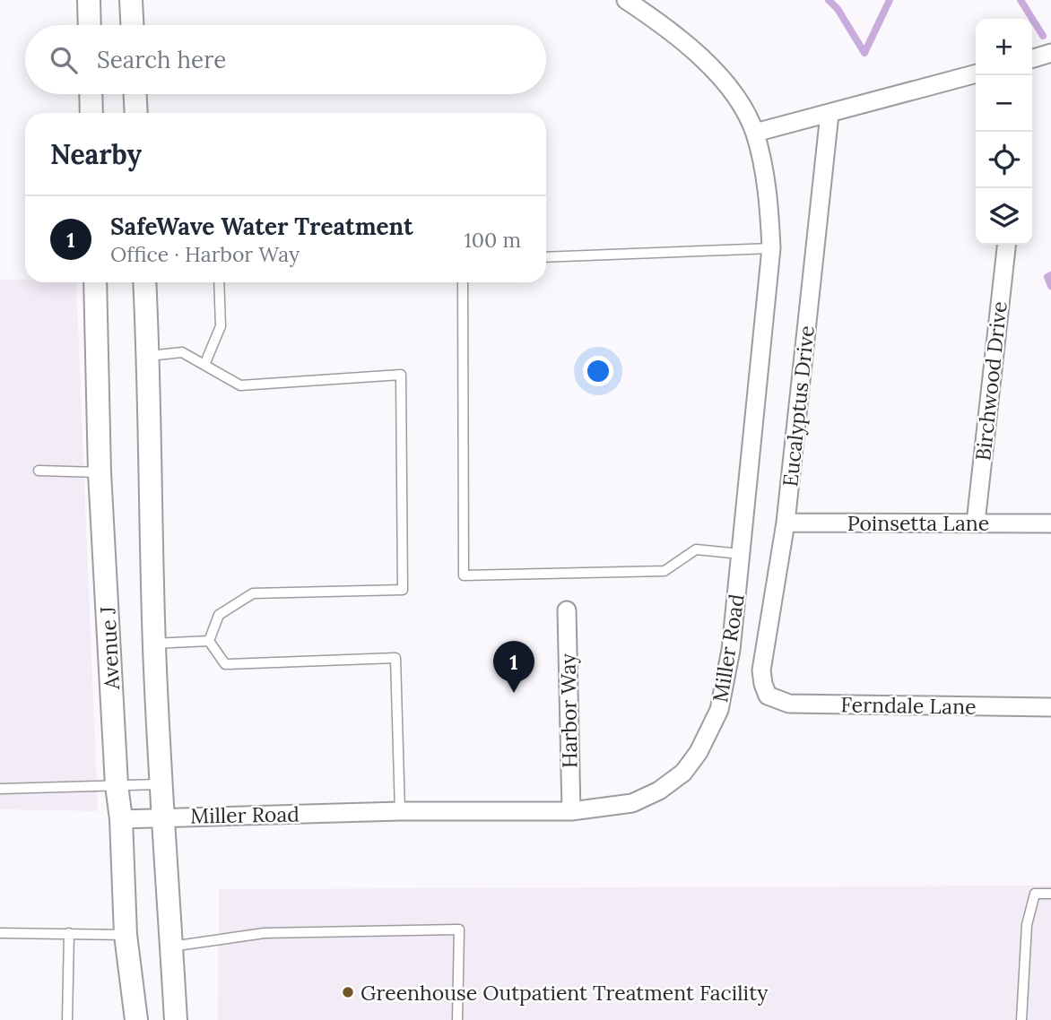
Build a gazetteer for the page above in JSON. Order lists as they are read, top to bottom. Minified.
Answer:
{"streets":{"street":["Birchwood Drive","Eucalyptus Drive","Poinsetta Lane","Avenue J","Miller Road","Ferndale Lane","Harbor Way"]},"crossings":[["Birchwood Drive","Poinsetta Lane"],["Eucalyptus Drive","Poinsetta Lane"],["Eucalyptus Drive","Ferndale Lane"],["Avenue J","Miller Road"],["Miller Road","Harbor Way"]],"places":["Greenhouse Outpatient Treatment Facility"],"page":{"map_buttons":["+","−"],"search":"Search here","heading":"Nearby","list":[{"mark":"1","name":"SafeWave Water Treatment","note":"Office · Harbor Way","value":"100 m"}],"pins":"1"}}
